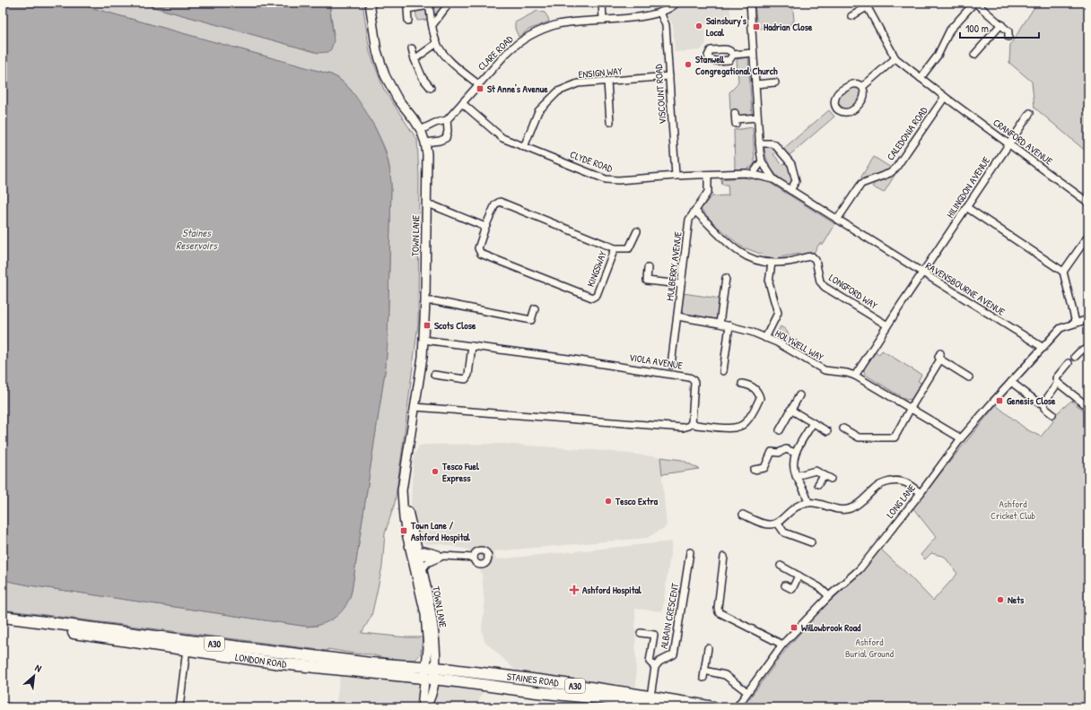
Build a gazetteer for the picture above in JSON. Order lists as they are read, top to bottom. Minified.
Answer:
{"streets":{"highway":["A30","LONDON ROAD","STAINES ROAD"],"main road":["TOWN LANE"],"street":["CLARE ROAD","ENSIGN WAY","VISCOUNT ROAD","CALEDONIA ROAD","CRANFORD AVENUE","CLYDE ROAD","HILINGDON AVENUE","MULBERRY AVENUE","KINGSWAY","RAVENSBOURNE AVENUE","LONGFORD WAY","HOLYWELL WAY","VIOLA AVENUE","LONG LANE","ALBAIN CRESCENT"]},"crossings":[["CLARE ROAD","VISCOUNT ROAD"],["CLARE ROAD","CLYDE ROAD"],["CLARE ROAD","TOWN LANE"],["ENSIGN WAY","VISCOUNT ROAD"],["ENSIGN WAY","CLYDE ROAD"],["VISCOUNT ROAD","CLYDE ROAD"],["CALEDONIA ROAD","CRANFORD AVENUE"],["CALEDONIA ROAD","RAVENSBOURNE AVENUE"],["CRANFORD AVENUE","HILINGDON AVENUE"],["CLYDE ROAD","MULBERRY AVENUE"],["CLYDE ROAD","RAVENSBOURNE AVENUE"],["HILINGDON AVENUE","RAVENSBOURNE AVENUE"],["HILINGDON AVENUE","LONGFORD WAY"],["HILINGDON AVENUE","HOLYWELL WAY"],["TOWN LANE","VIOLA AVENUE"],["TOWN LANE","A30"],["TOWN LANE","LONDON ROAD"],["TOWN LANE","STAINES ROAD"],["MULBERRY AVENUE","LONGFORD WAY"],["MULBERRY AVENUE","HOLYWELL WAY"],["RAVENSBOURNE AVENUE","LONG LANE"],["HOLYWELL WAY","LONG LANE"],["A30","LONDON ROAD"],["A30","STAINES ROAD"],["LONDON ROAD","STAINES ROAD"]],"water":["Staines Reservoirs"],"parks":["Ashford Cricket Club","Ashford Burial Ground"],"places":{"other":["Sainsbury's Local","Stanwell Congregational Church","Tesco Fuel Express","Tesco Extra","Nets"],"transit":["Hadrian Close","St Anne's Avenue","Scots Close","Genesis Close","Town Lane / Ashford Hospital","Willowbrook Road"],"health":["Ashford Hospital"]},"scale_bar":"100 m","north":"top right"}
